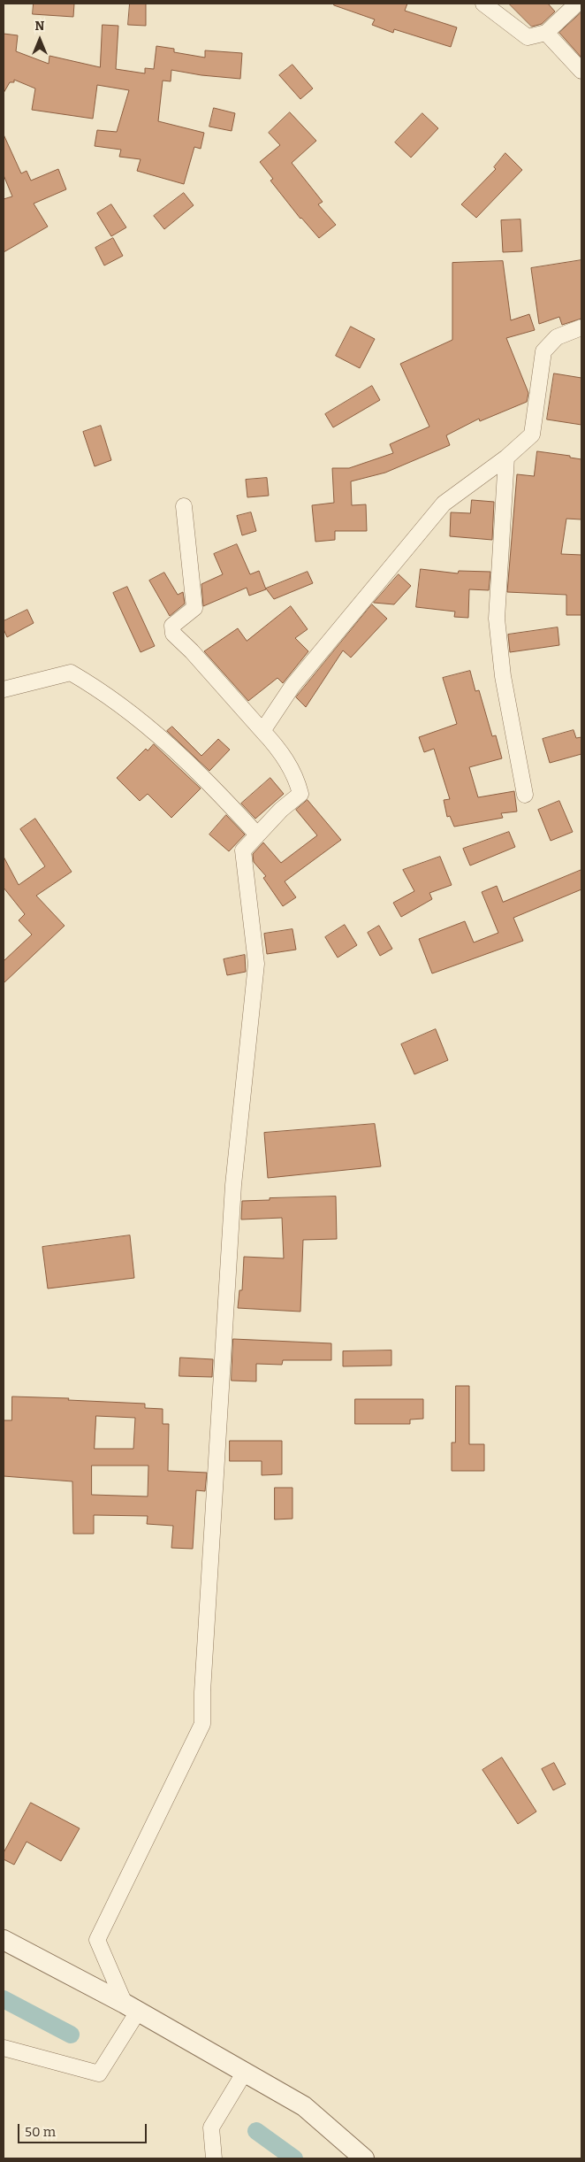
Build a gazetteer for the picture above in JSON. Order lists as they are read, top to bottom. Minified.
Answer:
{"scale_bar":"50 m","north":"top"}
